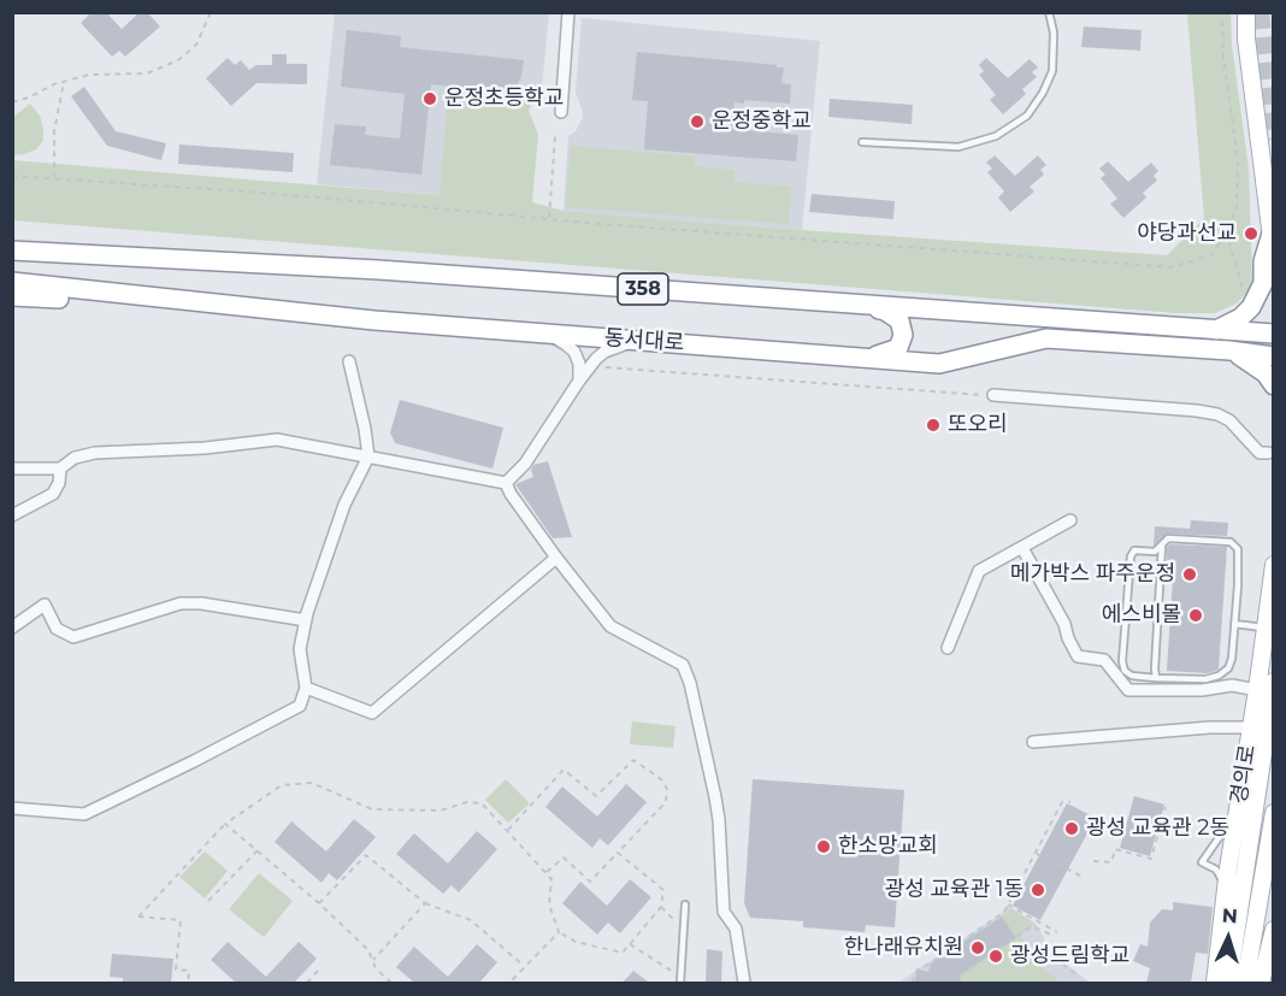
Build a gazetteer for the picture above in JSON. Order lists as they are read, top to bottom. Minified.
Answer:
{"streets":{"highway":["358","동서대로"],"main road":["경의로"]},"places":["운정초등학교","운정중학교","야당과선교","또오리","메가박스 파주운정","에스비몰","광성 교육관 2동","한소망교회","광성 교육관 1동","한나래유치원","광성드림학교"],"north":"top"}
